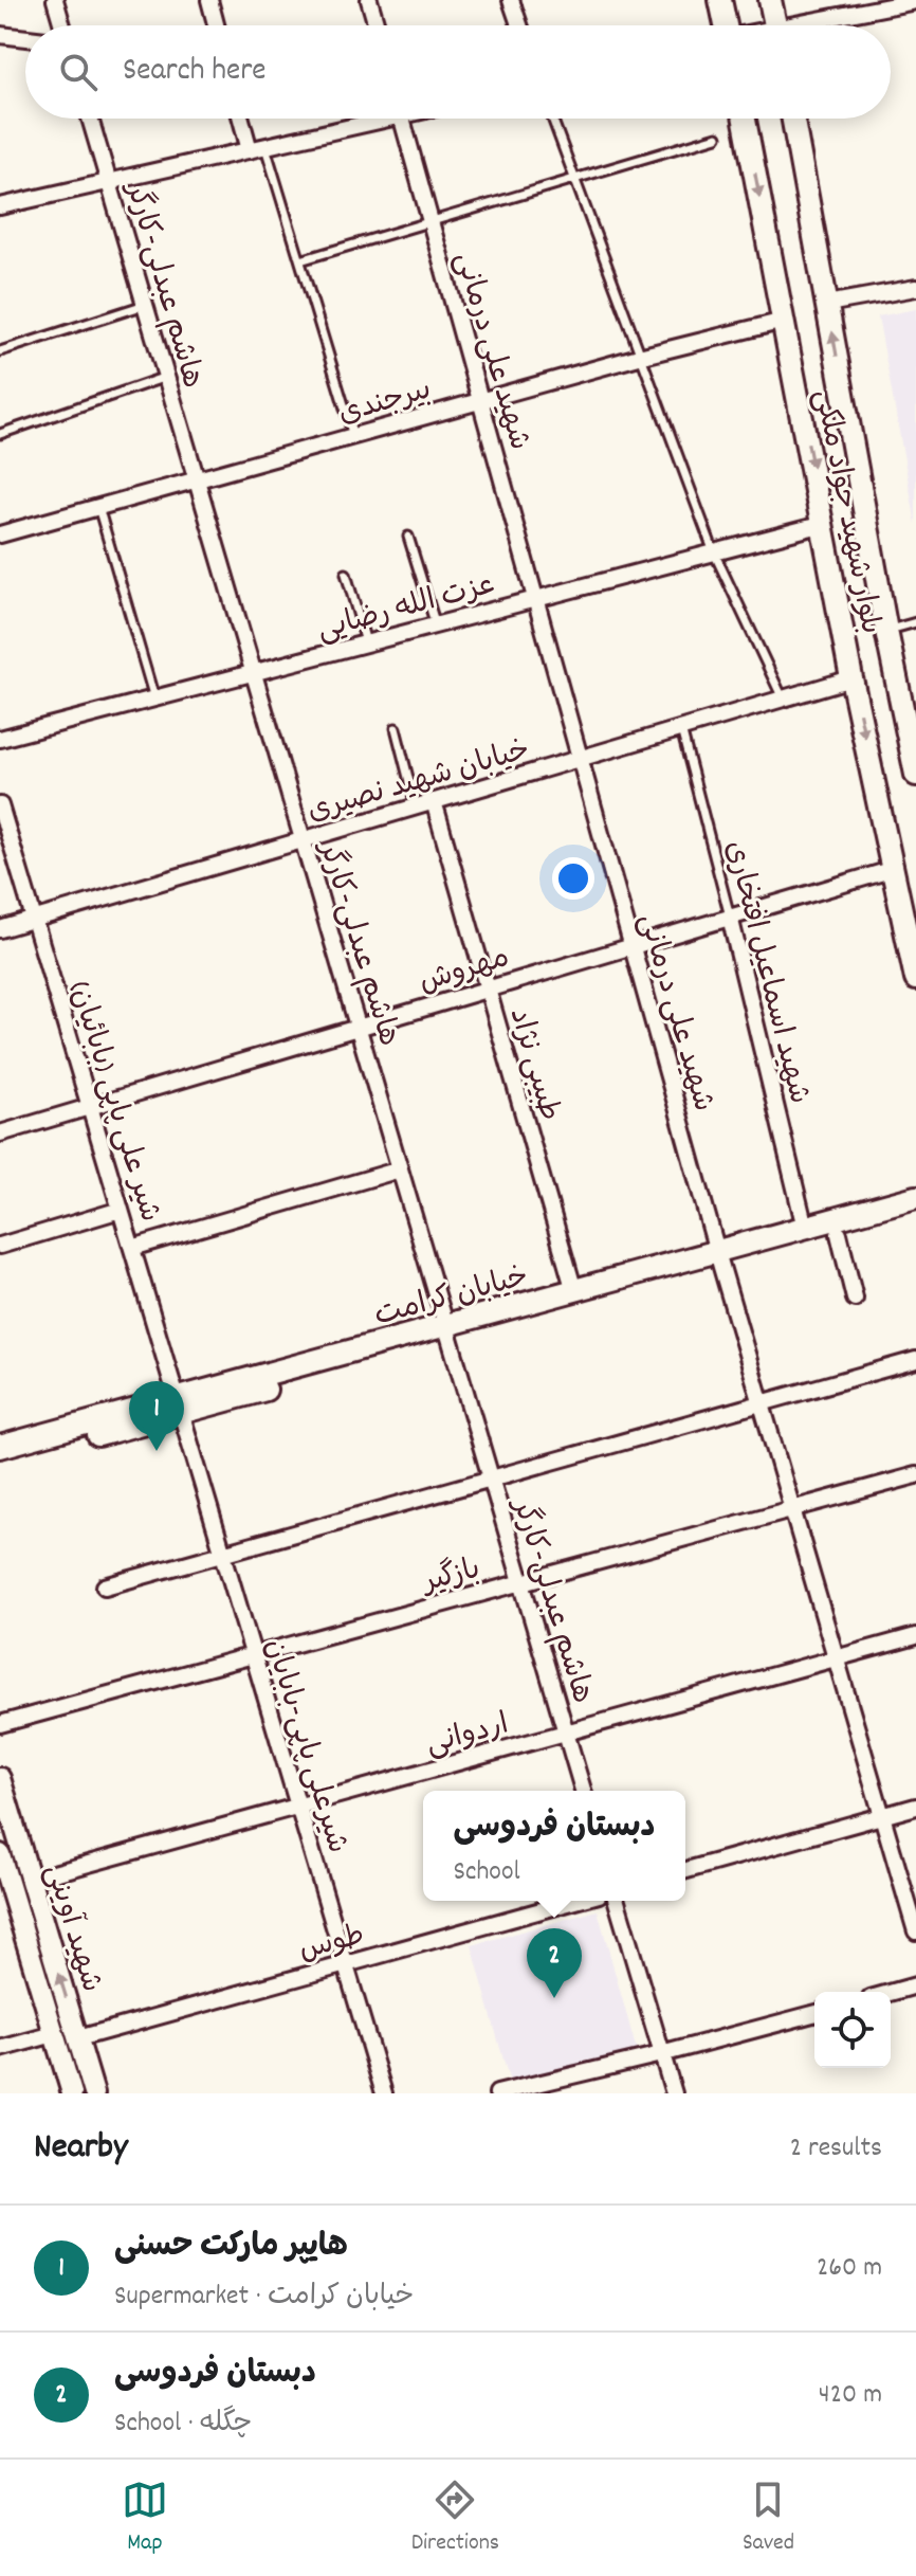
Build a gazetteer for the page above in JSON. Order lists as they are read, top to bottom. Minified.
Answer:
{"streets":{"main road":["بلوار شهید جواد ملکی","خیابان کرامت"],"street":["هاشم عبدلی-کارگر","شهید علی درمانی","بیرجندی","عزت الله رضایی","خیابان شهید نصیری","مهروش","شهید اسماعیل افتخاری","طبیبی نژاد","شیر علی پاپی (بابائیان)","بازگیر","اردوانی","شیرعلی پاپی-بابایان","شهید آوینی","طوس"]},"crossings":[["هاشم عبدلی-کارگر","بیرجندی"],["هاشم عبدلی-کارگر","عزت الله رضایی"],["هاشم عبدلی-کارگر","خیابان شهید نصیری"],["هاشم عبدلی-کارگر","مهروش"],["هاشم عبدلی-کارگر","خیابان کرامت"],["هاشم عبدلی-کارگر","بازگیر"],["هاشم عبدلی-کارگر","اردوانی"],["شهید علی درمانی","بیرجندی"],["شهید علی درمانی","عزت الله رضایی"],["شهید علی درمانی","خیابان شهید نصیری"],["شهید علی درمانی","مهروش"],["شهید علی درمانی","خیابان کرامت"],["شهید علی درمانی","بازگیر"],["شهید علی درمانی","اردوانی"],["بیرجندی","بلوار شهید جواد ملکی"],["بلوار شهید جواد ملکی","عزت الله رضایی"],["بلوار شهید جواد ملکی","خیابان شهید نصیری"],["بلوار شهید جواد ملکی","مهروش"],["خیابان شهید نصیری","شهید اسماعیل افتخاری"],["خیابان شهید نصیری","طبیبی نژاد"],["خیابان شهید نصیری","شیر علی پاپی (بابائیان)"],["مهروش","شهید اسماعیل افتخاری"],["مهروش","طبیبی نژاد"],["مهروش","شیر علی پاپی (بابائیان)"],["شهید اسماعیل افتخاری","خیابان کرامت"],["طبیبی نژاد","خیابان کرامت"],["شیر علی پاپی (بابائیان)","خیابان کرامت"],["شیر علی پاپی (بابائیان)","شیرعلی پاپی-بابایان"],["خیابان کرامت","شیرعلی پاپی-بابایان"],["بازگیر","شیرعلی پاپی-بابایان"],["اردوانی","شیرعلی پاپی-بابایان"],["اردوانی","شهید آوینی"],["شیرعلی پاپی-بابایان","طوس"],["شهید آوینی","طوس"]],"page":{"search":"Search here","pins":["1","2"],"popup":["دبستان فردوسی","School"],"heading":["Nearby","2 results"],"list":[{"mark":"1","name":"هایپر مارکت حسنی","note":"Supermarket · خیابان کرامت","value":"260 m"},{"mark":"2","name":"دبستان فردوسی","note":"School · چگله","value":"420 m"}],"nav":["Map","Directions","Saved"]}}
